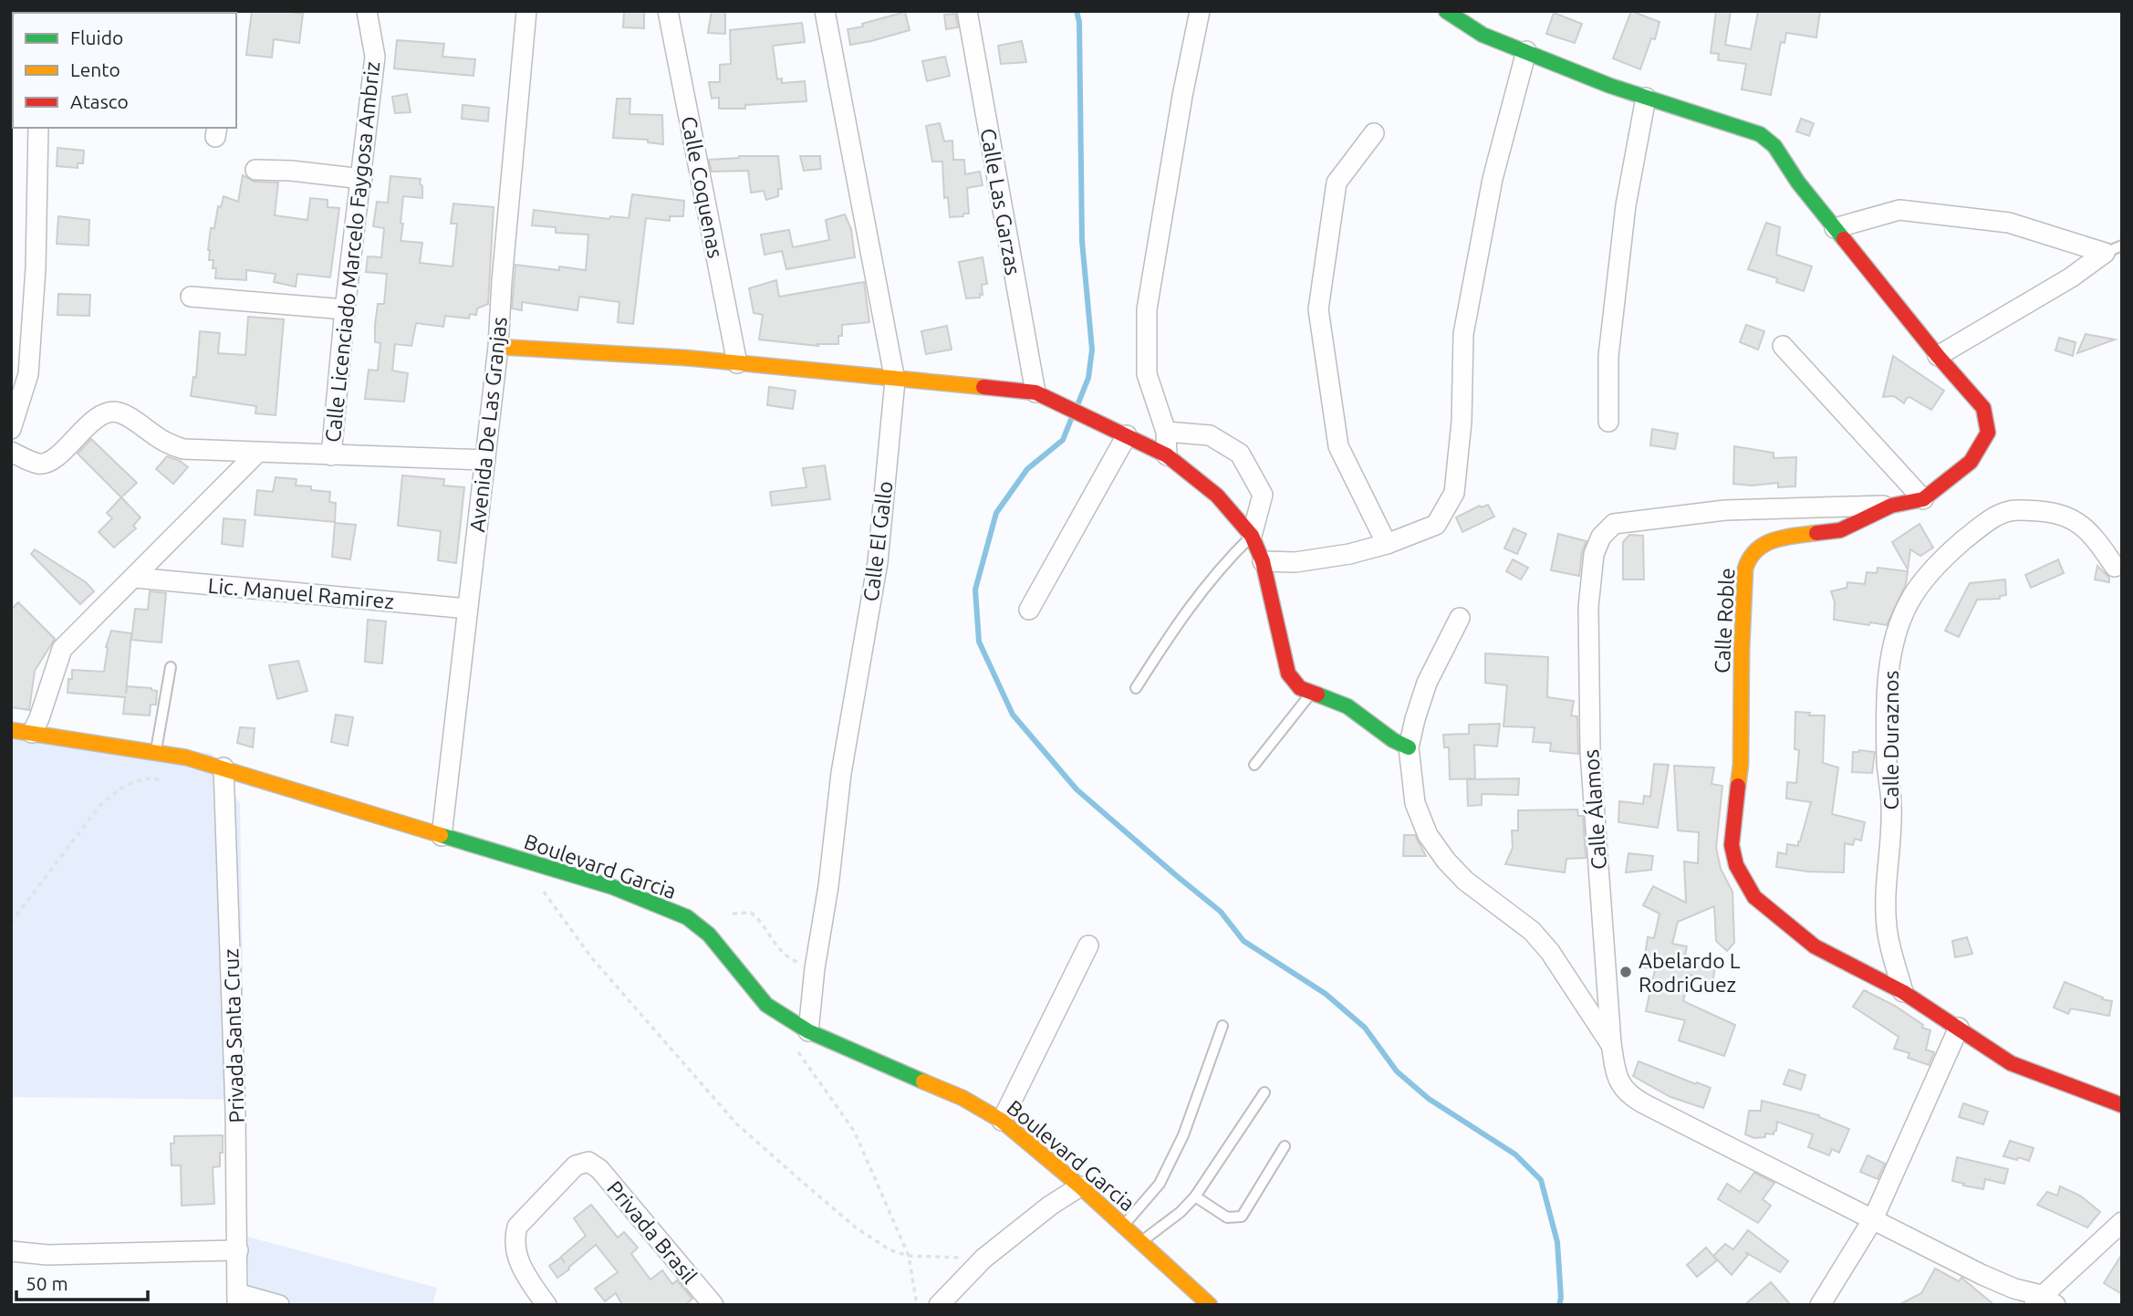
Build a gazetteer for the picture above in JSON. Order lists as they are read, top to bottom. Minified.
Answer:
{"streets":{"street":["Calle Coquenas","Calle Las Garzas","Calle Licenciado Marcelo Faygosa Ambriz","Avenida De Las Granjas","Calle El Gallo","Lic. Manuel Ramirez","Calle Roble","Calle Duraznos","Calle Álamos","Boulevard Garcia","Privada Santa Cruz","Privada Brasil"]},"crossings":[["Avenida De Las Granjas","Lic. Manuel Ramirez"],["Avenida De Las Granjas","Boulevard Garcia"],["Calle El Gallo","Boulevard Garcia"],["Calle Roble","Calle Duraznos"],["Calle Roble","Calle Álamos"],["Boulevard Garcia","Privada Santa Cruz"]],"places":["Abelardo L RodriGuez"],"legend":["Fluido","Lento","Atasco"],"scale_bar":"50 m"}
